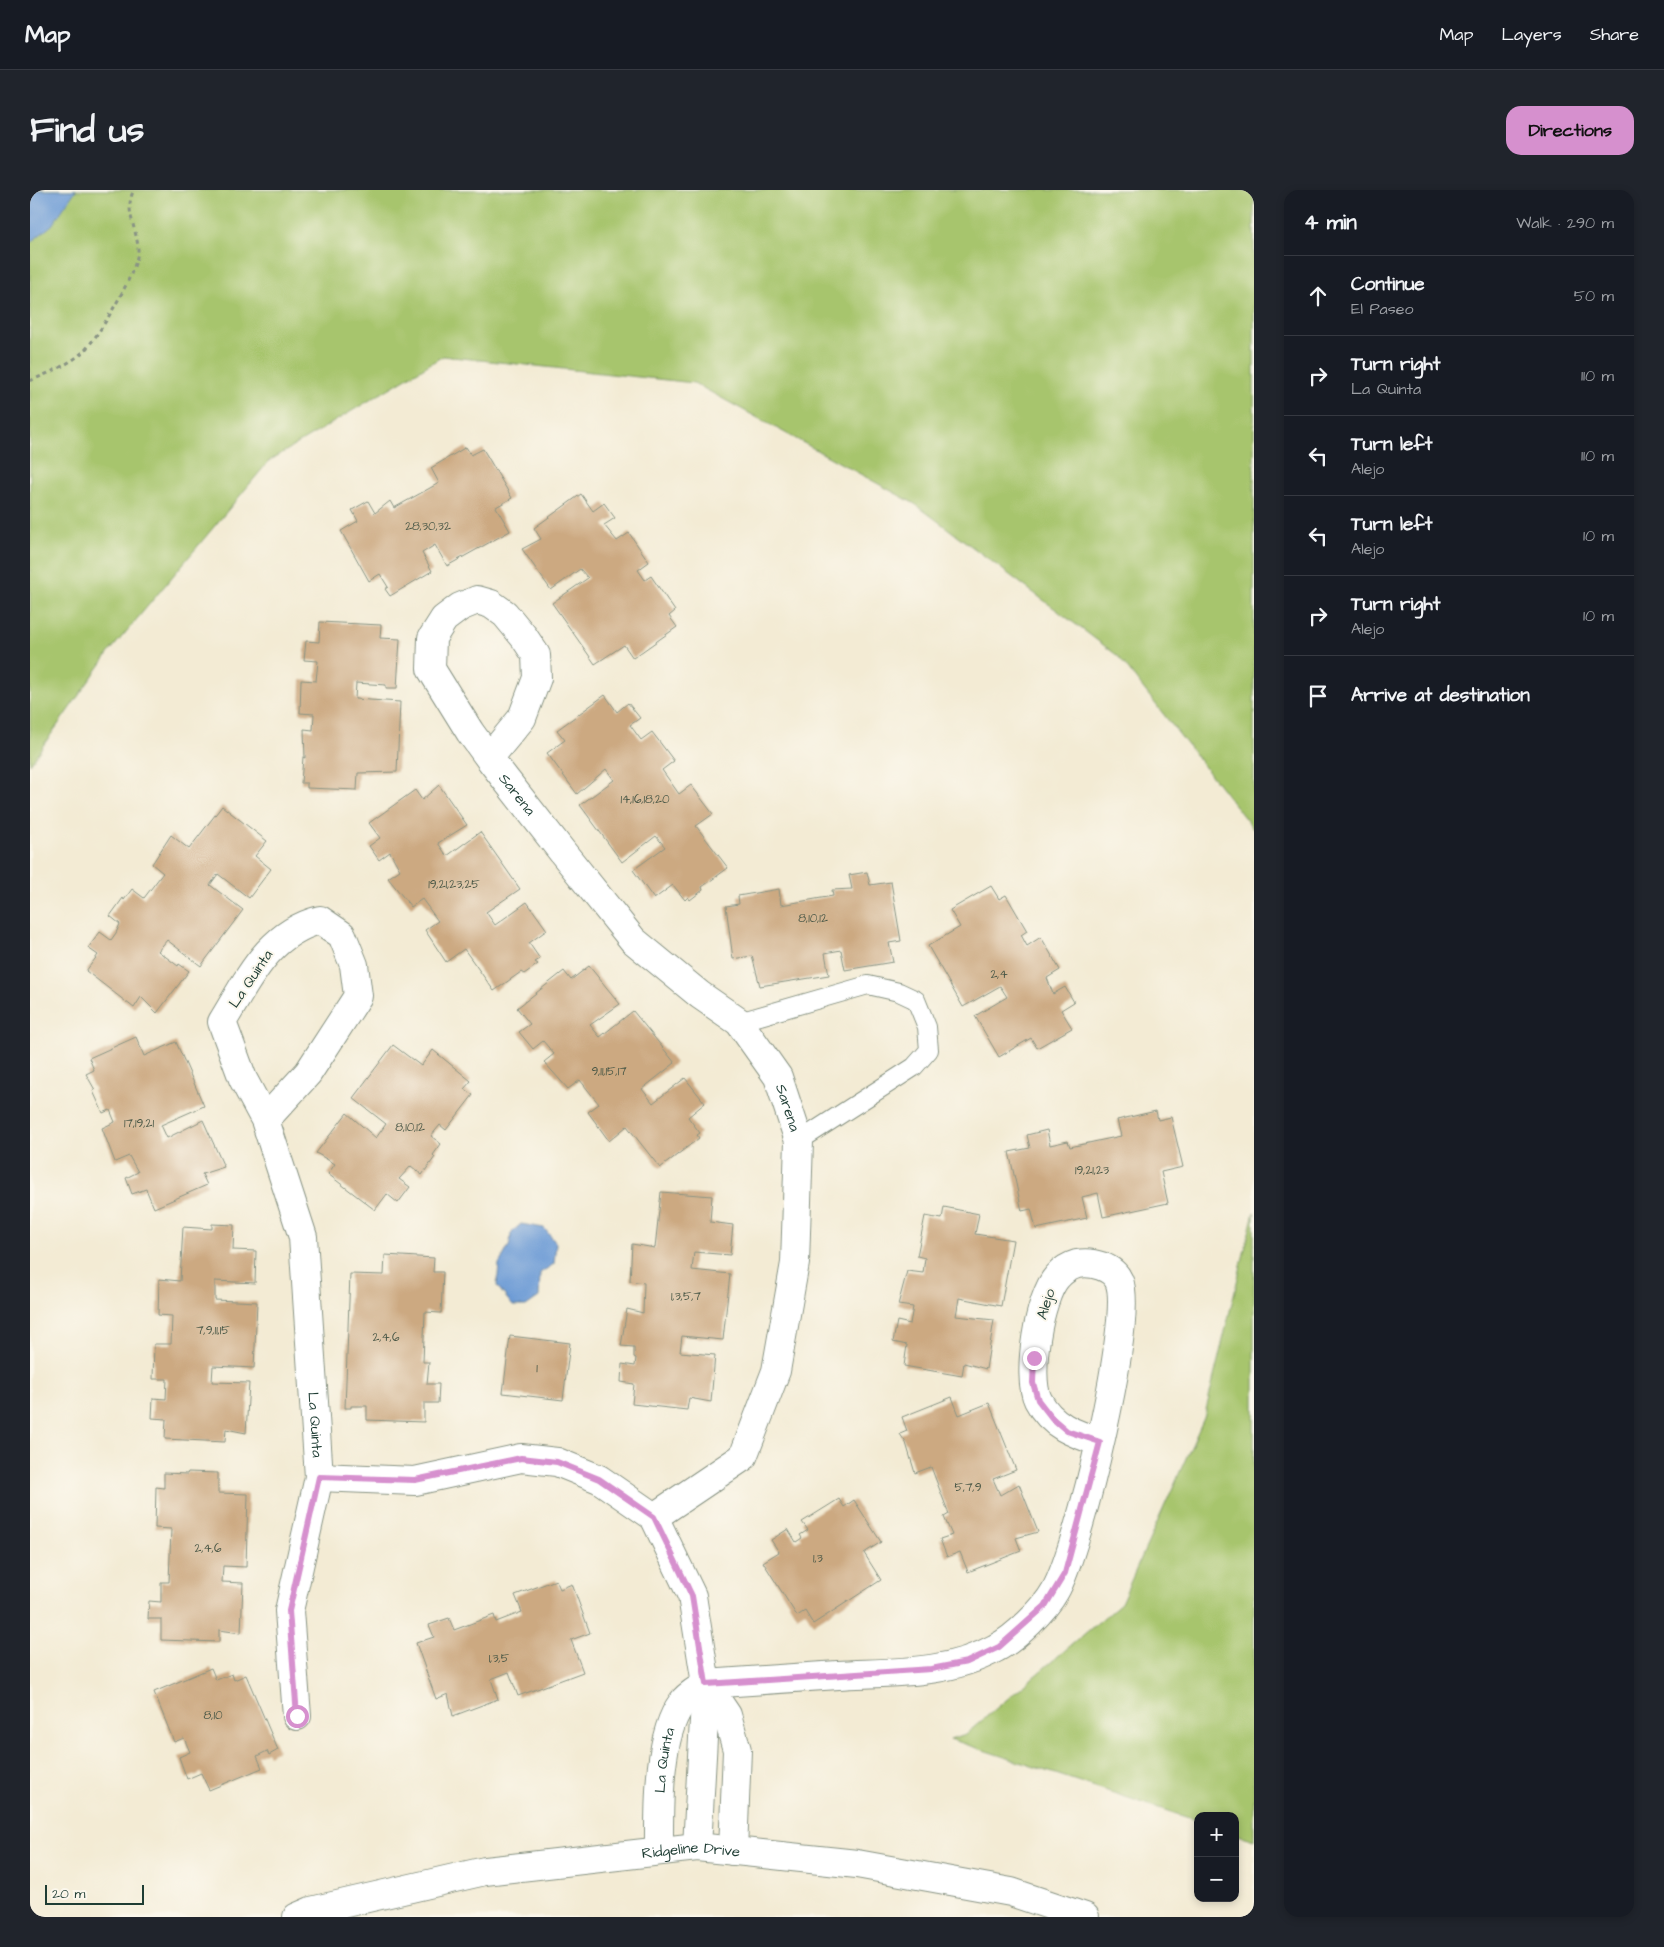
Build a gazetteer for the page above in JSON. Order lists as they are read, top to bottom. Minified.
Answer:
{"streets":{"street":["Sarena","La Quinta","Alejo","Ridgeline Drive"]},"crossings":[["Sarena","La Quinta"],["La Quinta","Alejo"],["La Quinta","Ridgeline Drive"]],"house_numbers":["28,30,32","14,16,18,20","19,21,23,25","8,10,12","2,4","9,11,15,17","17,19,21","8,10,12","19,21,23","1,3,5,7","7,9,11,15","2,4,6","1","5,7,9","2,4,6","1,3","1,3,5","8,10"],"scale_bar":"20 m","page":{"header":"Map","nav":["Map","Layers","Share"],"title":"Find us","buttons":"Directions","heading":["4 min","Walk · 290 m"],"list":[["Continue","El Paseo","50 m"],["Turn right","La Quinta","110 m"],["Turn left","Alejo","110 m"],["Turn left","Alejo","10 m"],["Turn right","Alejo","10 m"],"Arrive at destination"],"map_buttons":["+","−"],"scale":"20 m"}}
